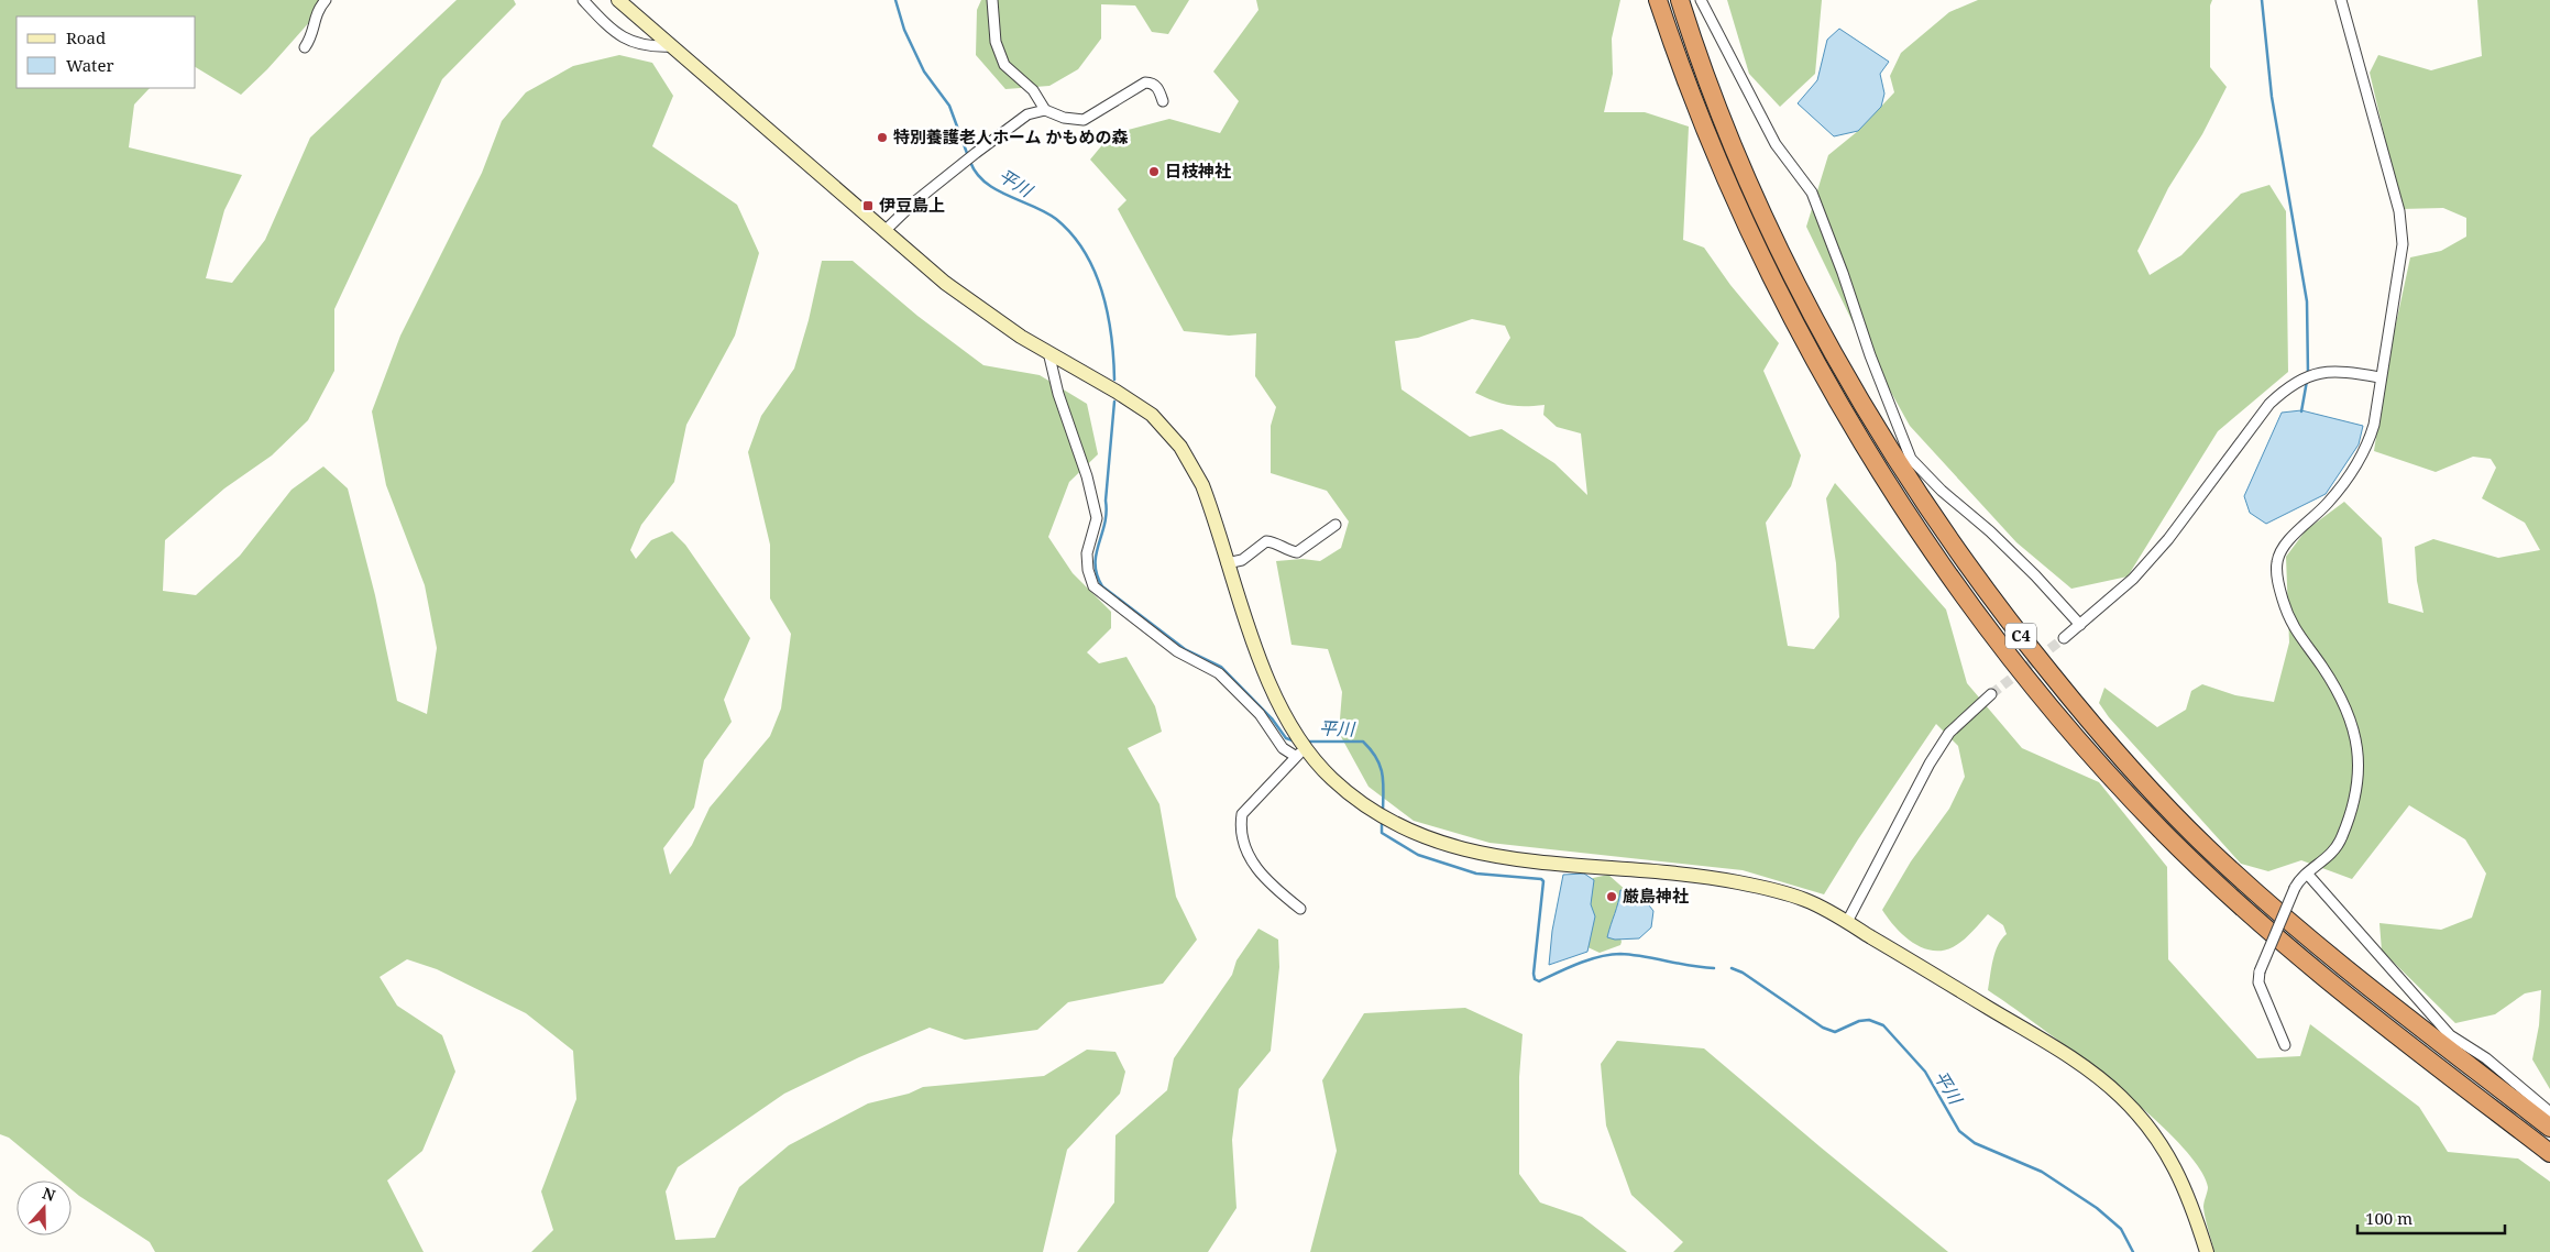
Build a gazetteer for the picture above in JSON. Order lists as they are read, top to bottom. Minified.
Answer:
{"streets":{"highway":["C4"]},"water":["平川"],"places":{"other":["特別養護老人ホーム かもめの森","日枝神社","厳島神社"],"transit":["伊豆島上"]},"legend":["Road","Water"],"scale_bar":"100 m","north":"top"}
